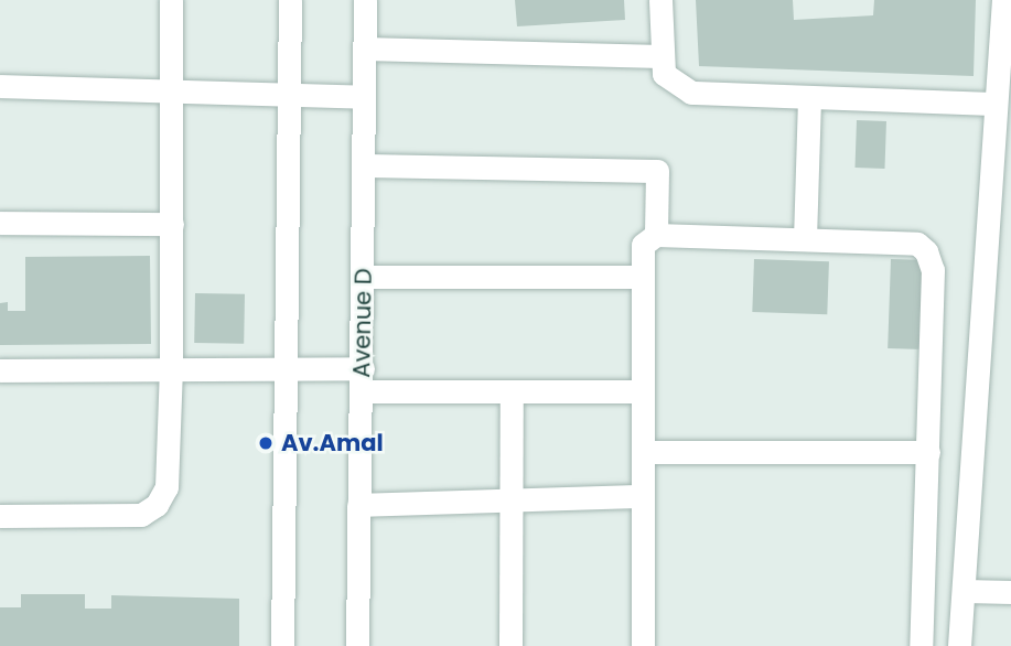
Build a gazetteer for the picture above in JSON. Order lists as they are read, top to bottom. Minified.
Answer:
{"streets":{"street":["Avenue D"]},"places":["Av.Amal"]}
